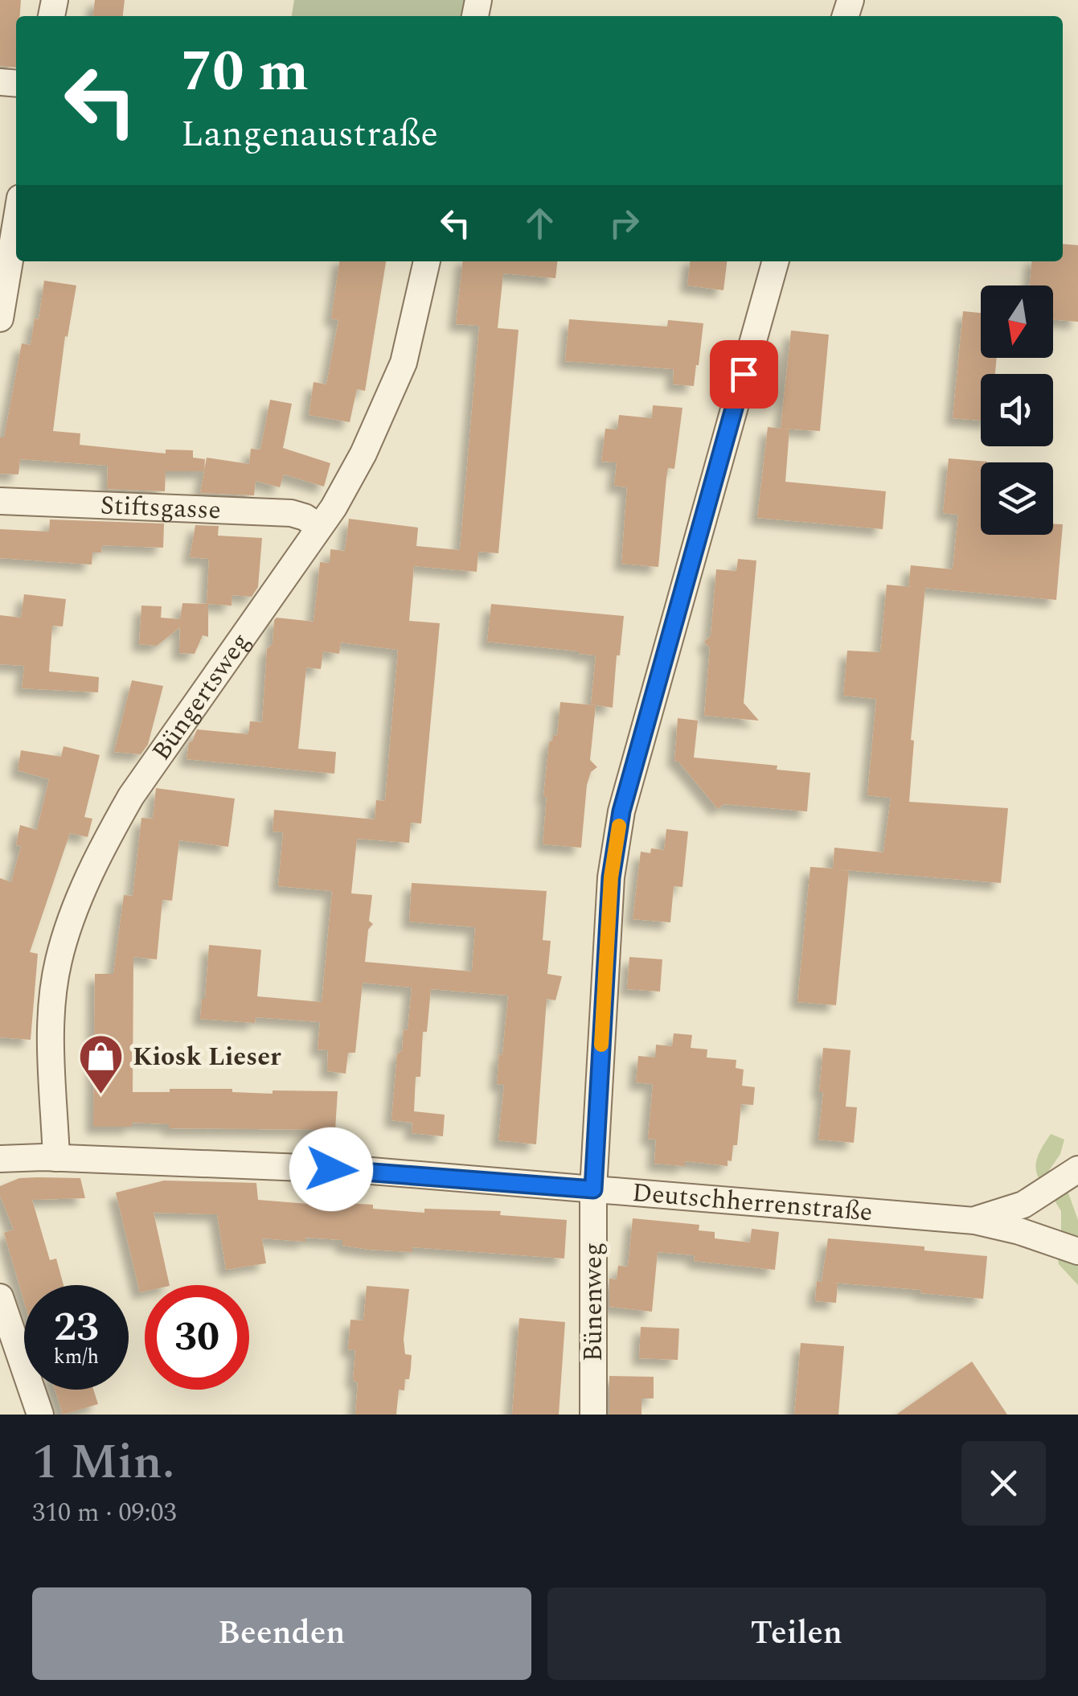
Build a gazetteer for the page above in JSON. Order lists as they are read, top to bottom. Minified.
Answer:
{"streets":{"street":["Stiftsgasse","Büngertsweg","Deutschherrenstraße","Bünenweg"]},"crossings":[["Stiftsgasse","Büngertsweg"],["Büngertsweg","Deutschherrenstraße"],["Deutschherrenstraße","Bünenweg"]],"places":{"shop":["Kiosk Lieser"]},"north":"bottom","page":{"turn":["70 m","Langenaustraße"],"speed":"23 km/h","limit":"30","heading":["1 Min.","310 m · 09:03"],"buttons":["Beenden","Teilen"]}}
